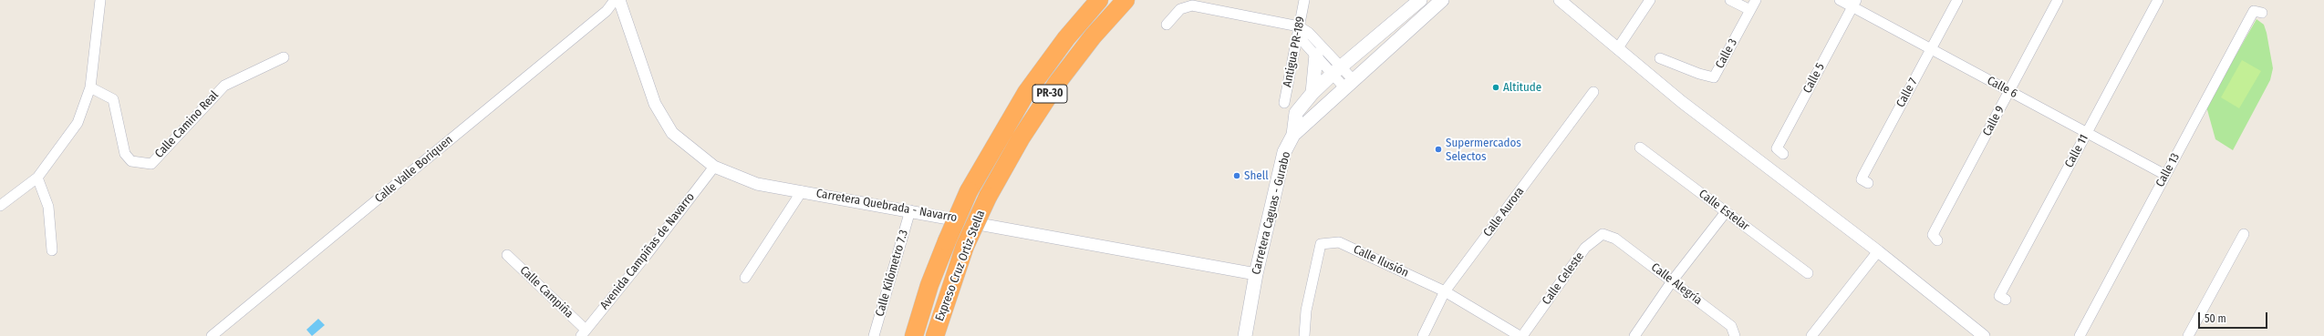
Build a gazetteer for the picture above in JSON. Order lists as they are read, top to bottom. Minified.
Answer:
{"streets":{"highway":["PR-30","Expreso Cruz Ortiz Stella"],"main road":["Carretera Caguas - Gurabo"],"street":["Antigua PR-189","Calle 3","Calle 5","Calle 6","Calle 7","Calle 9","Calle Camino Real","Calle 11","Calle Valle Boriquen","Calle 13","Carretera Quebrada - Navarro","Calle Estelar","Calle Aurora","Avenida Campiñas de Navarro","Calle Ilusión","Calle Kilómetro 7.3","Calle Celeste","Calle Alegría","Calle Campiña"]},"crossings":[["Calle 5","Calle 6"],["Calle 6","Calle 7"],["Calle 6","Calle 9"],["Calle 6","Calle 11"],["Calle 6","Calle 13"],["Carretera Quebrada - Navarro","Carretera Caguas - Gurabo"],["Carretera Quebrada - Navarro","Avenida Campiñas de Navarro"],["Carretera Quebrada - Navarro","Calle Kilómetro 7.3"],["Calle Aurora","Calle Ilusión"],["Avenida Campiñas de Navarro","Calle Campiña"],["Calle Ilusión","Calle Celeste"],["Calle Celeste","Calle Alegría"]],"places":["Altitude","Supermercados Selectos","Shell"],"scale_bar":"50 m"}
